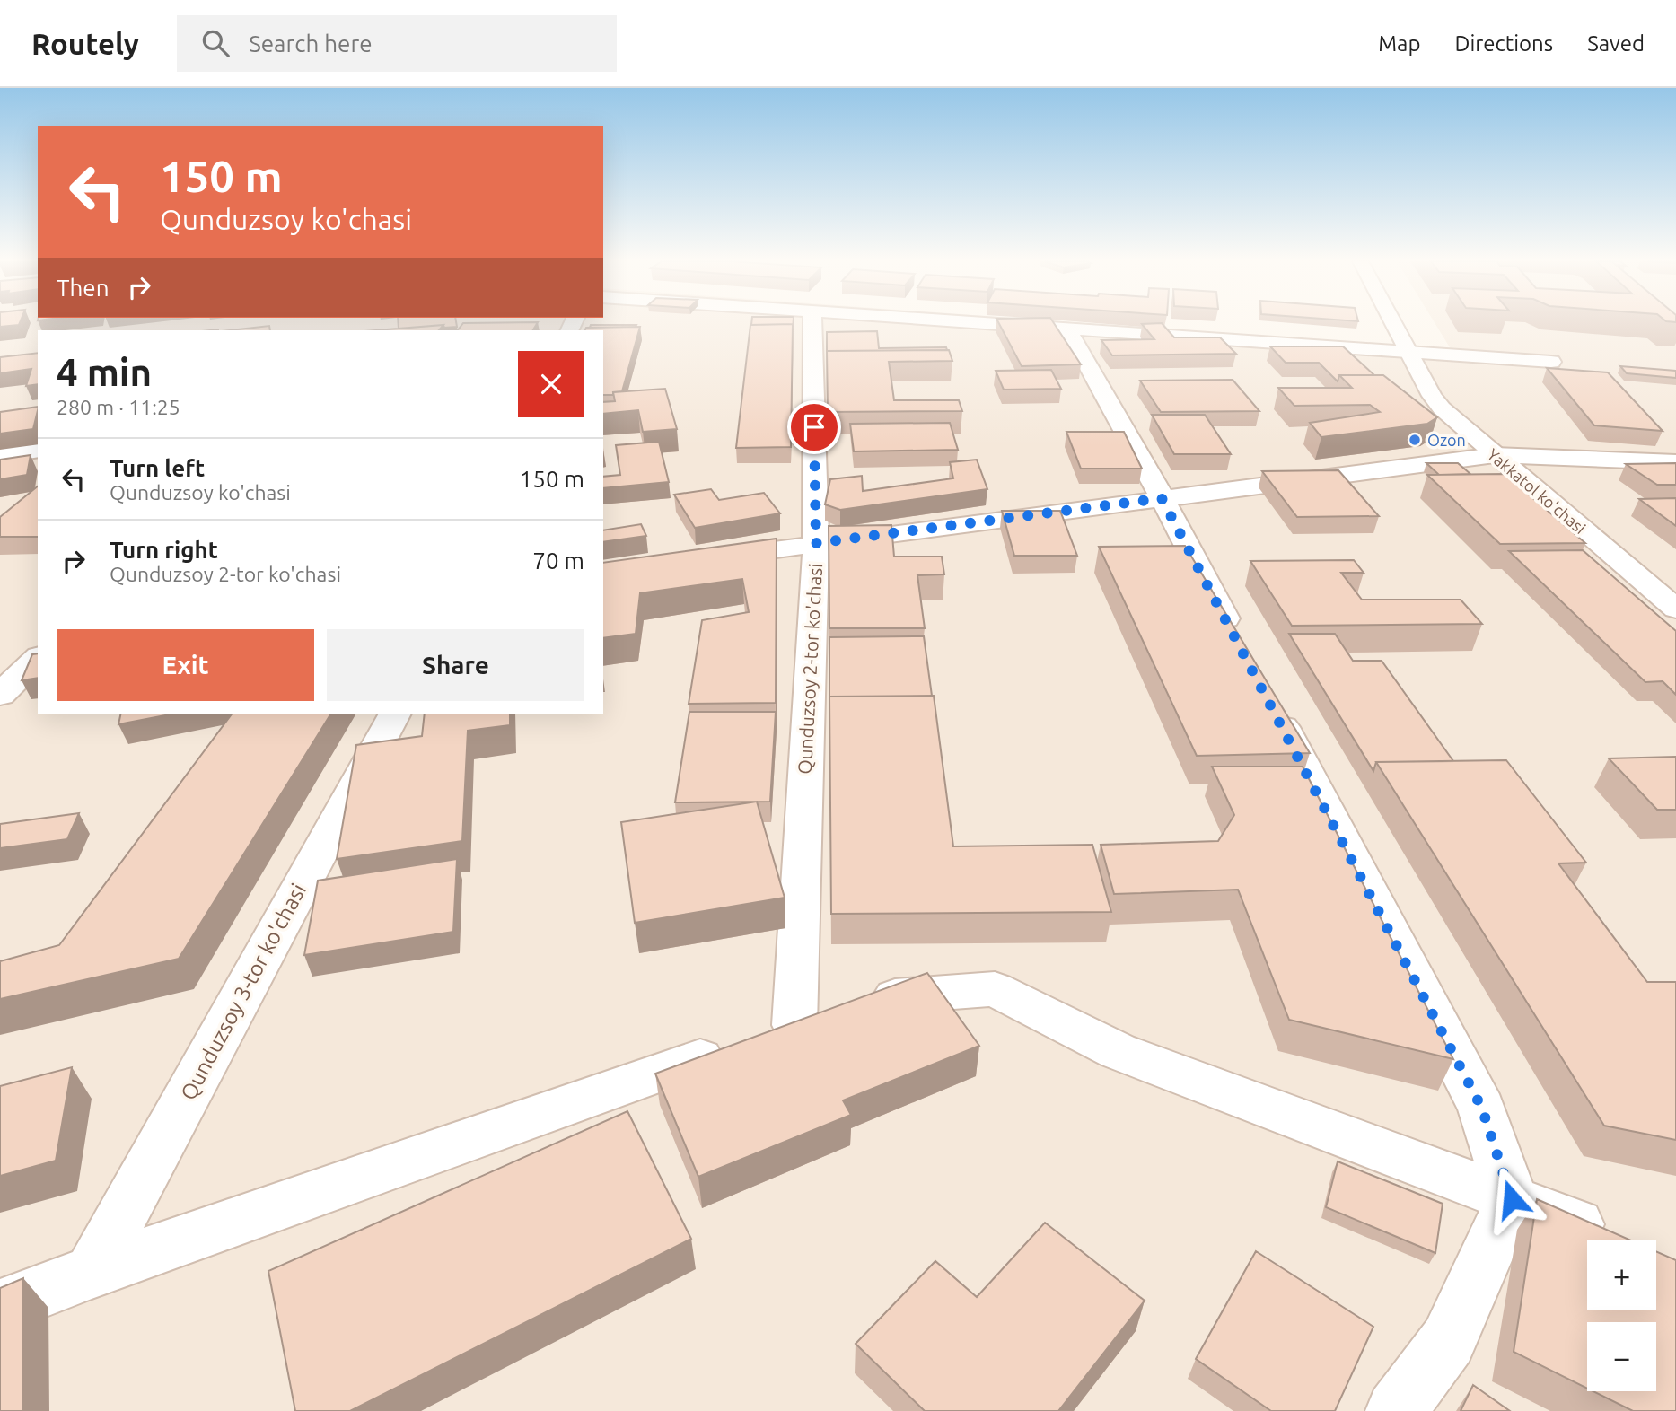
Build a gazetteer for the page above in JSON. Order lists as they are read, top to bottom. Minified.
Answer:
{"streets":{"street":["Yakkatol ko'chasi","Qunduzsoy 2-tor ko'chasi","Qunduzsoy 3-tor ko'chasi"]},"places":["Ozon"],"page":{"header":"Routely","search":"Search here","nav":["Map","Directions","Saved"],"turn":["150 m","Qunduzsoy ko'chasi"],"then":"Then","heading":["4 min","280 m · 11:25"],"list":[{"name":"Turn left","note":"Qunduzsoy ko'chasi","value":"150 m"},{"name":"Turn right","note":"Qunduzsoy 2-tor ko'chasi","value":"70 m"}],"buttons":["Exit","Share"],"map_buttons":["+","−"]}}
